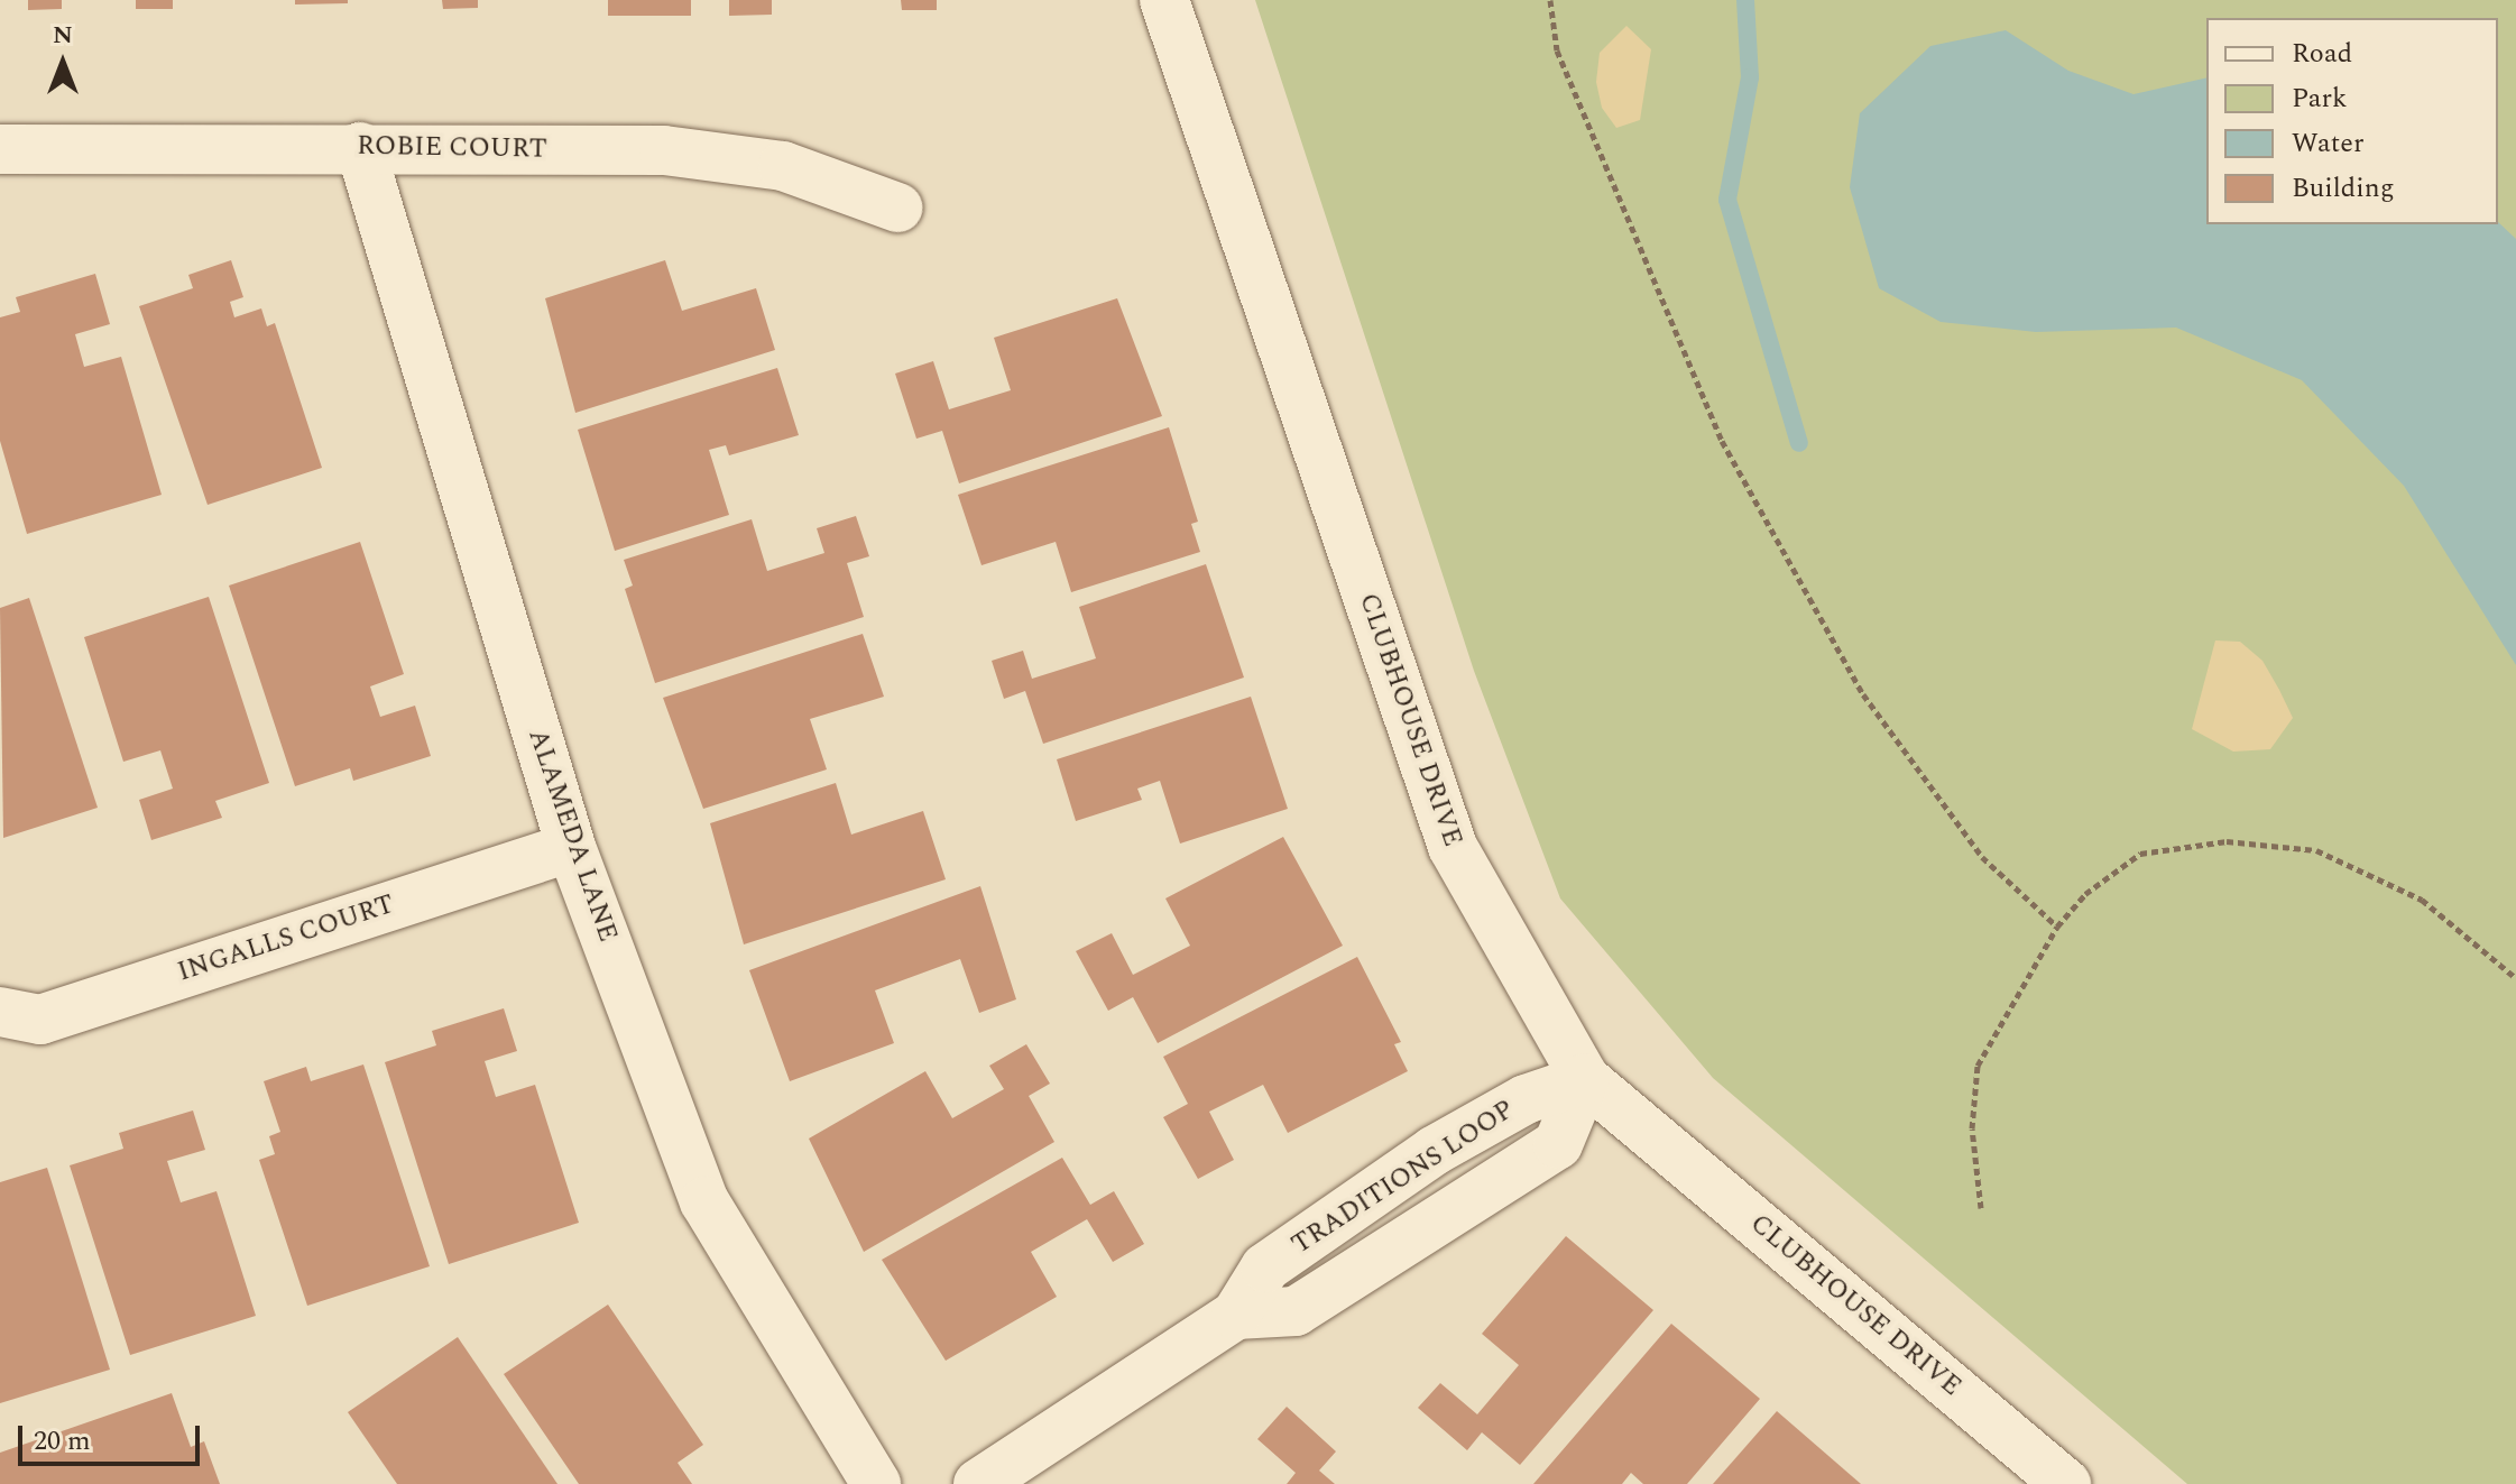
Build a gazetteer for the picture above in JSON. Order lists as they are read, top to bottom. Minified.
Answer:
{"streets":{"street":["ROBIE COURT","CLUBHOUSE DRIVE","ALAMEDA LANE","INGALLS COURT","TRADITIONS LOOP"]},"crossings":[["ROBIE COURT","ALAMEDA LANE"],["CLUBHOUSE DRIVE","TRADITIONS LOOP"],["ALAMEDA LANE","INGALLS COURT"]],"legend":["Road","Park","Water","Building"],"scale_bar":"20 m","north":"top"}
